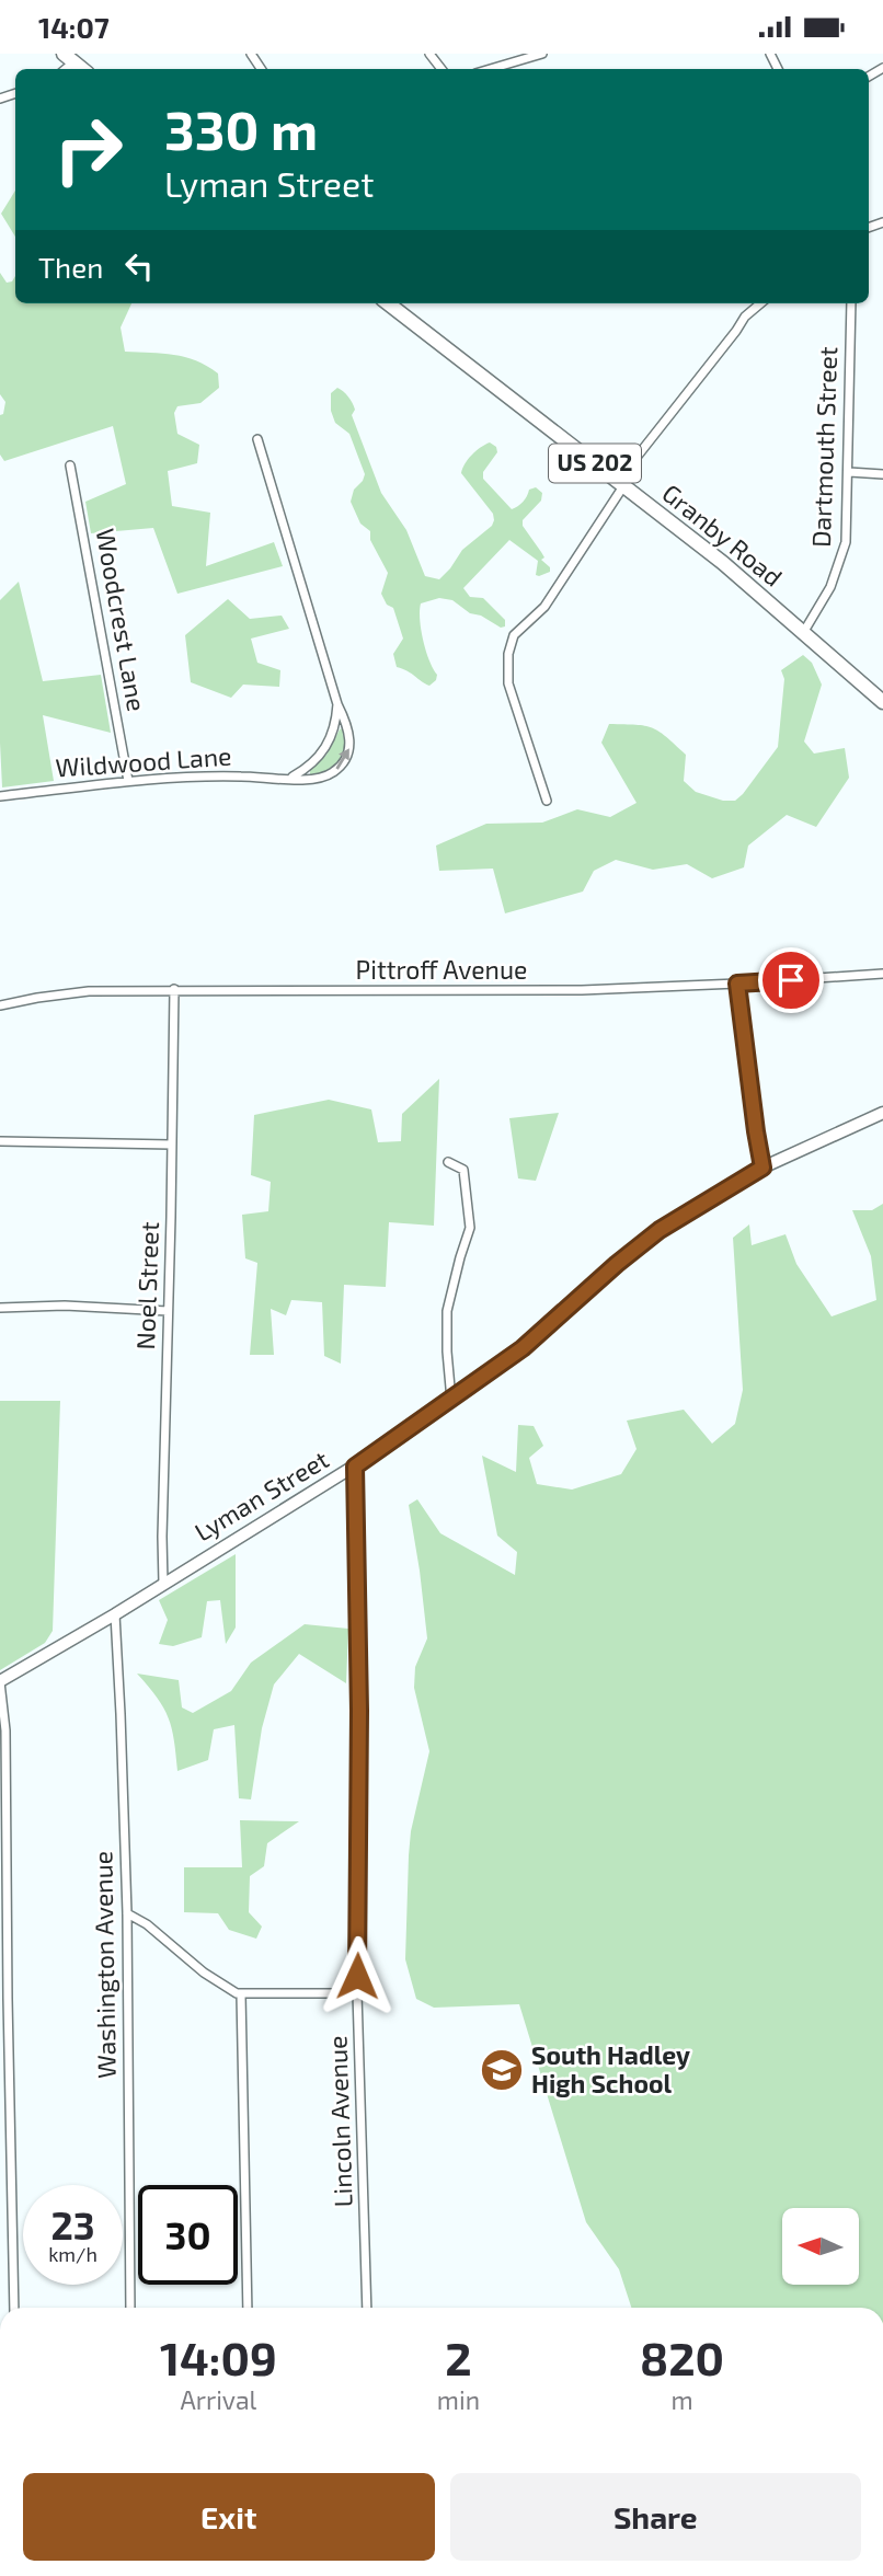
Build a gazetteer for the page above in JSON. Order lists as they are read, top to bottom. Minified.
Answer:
{"streets":{"main road":["US 202","Granby Road","Lyman Street"],"street":["Dartmouth Street","Woodcrest Lane","Wildwood Lane","Pittroff Avenue","Noel Street","Washington Avenue","Lincoln Avenue"]},"crossings":[["Dartmouth Street","Granby Road"],["Woodcrest Lane","Wildwood Lane"],["Pittroff Avenue","Noel Street"],["Noel Street","Lyman Street"],["Lyman Street","Washington Avenue"],["Lyman Street","Lincoln Avenue"]],"places":{"school or university":["South Hadley High School"]},"north":"left","page":{"status":"14:07","turn":["330 m","Lyman Street"],"then":"Then","speed":"23 km/h","limit":"30","eta":["14:09","Arrival","2","min","820","m"],"buttons":["Exit","Share"]}}
